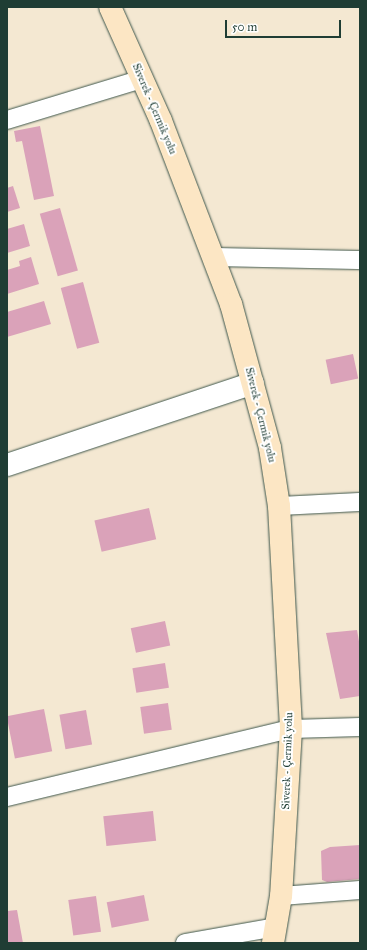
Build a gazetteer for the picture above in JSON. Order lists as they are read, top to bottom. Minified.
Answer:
{"streets":{"main road":["Siverek - Çermik yolu"]},"scale_bar":"50 m"}
